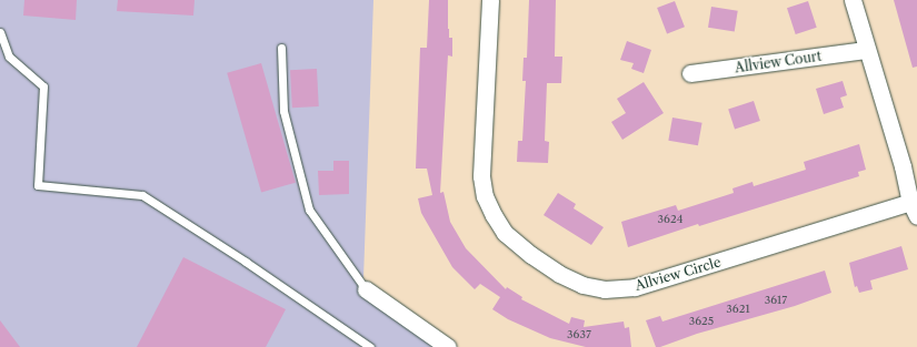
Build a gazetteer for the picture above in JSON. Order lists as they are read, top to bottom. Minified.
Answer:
{"streets":{"street":["Allview Court","Allview Circle"]},"crossings":[["Allview Court","Allview Circle"]],"house_numbers":["3624","3617","3621","3625","3637"]}
